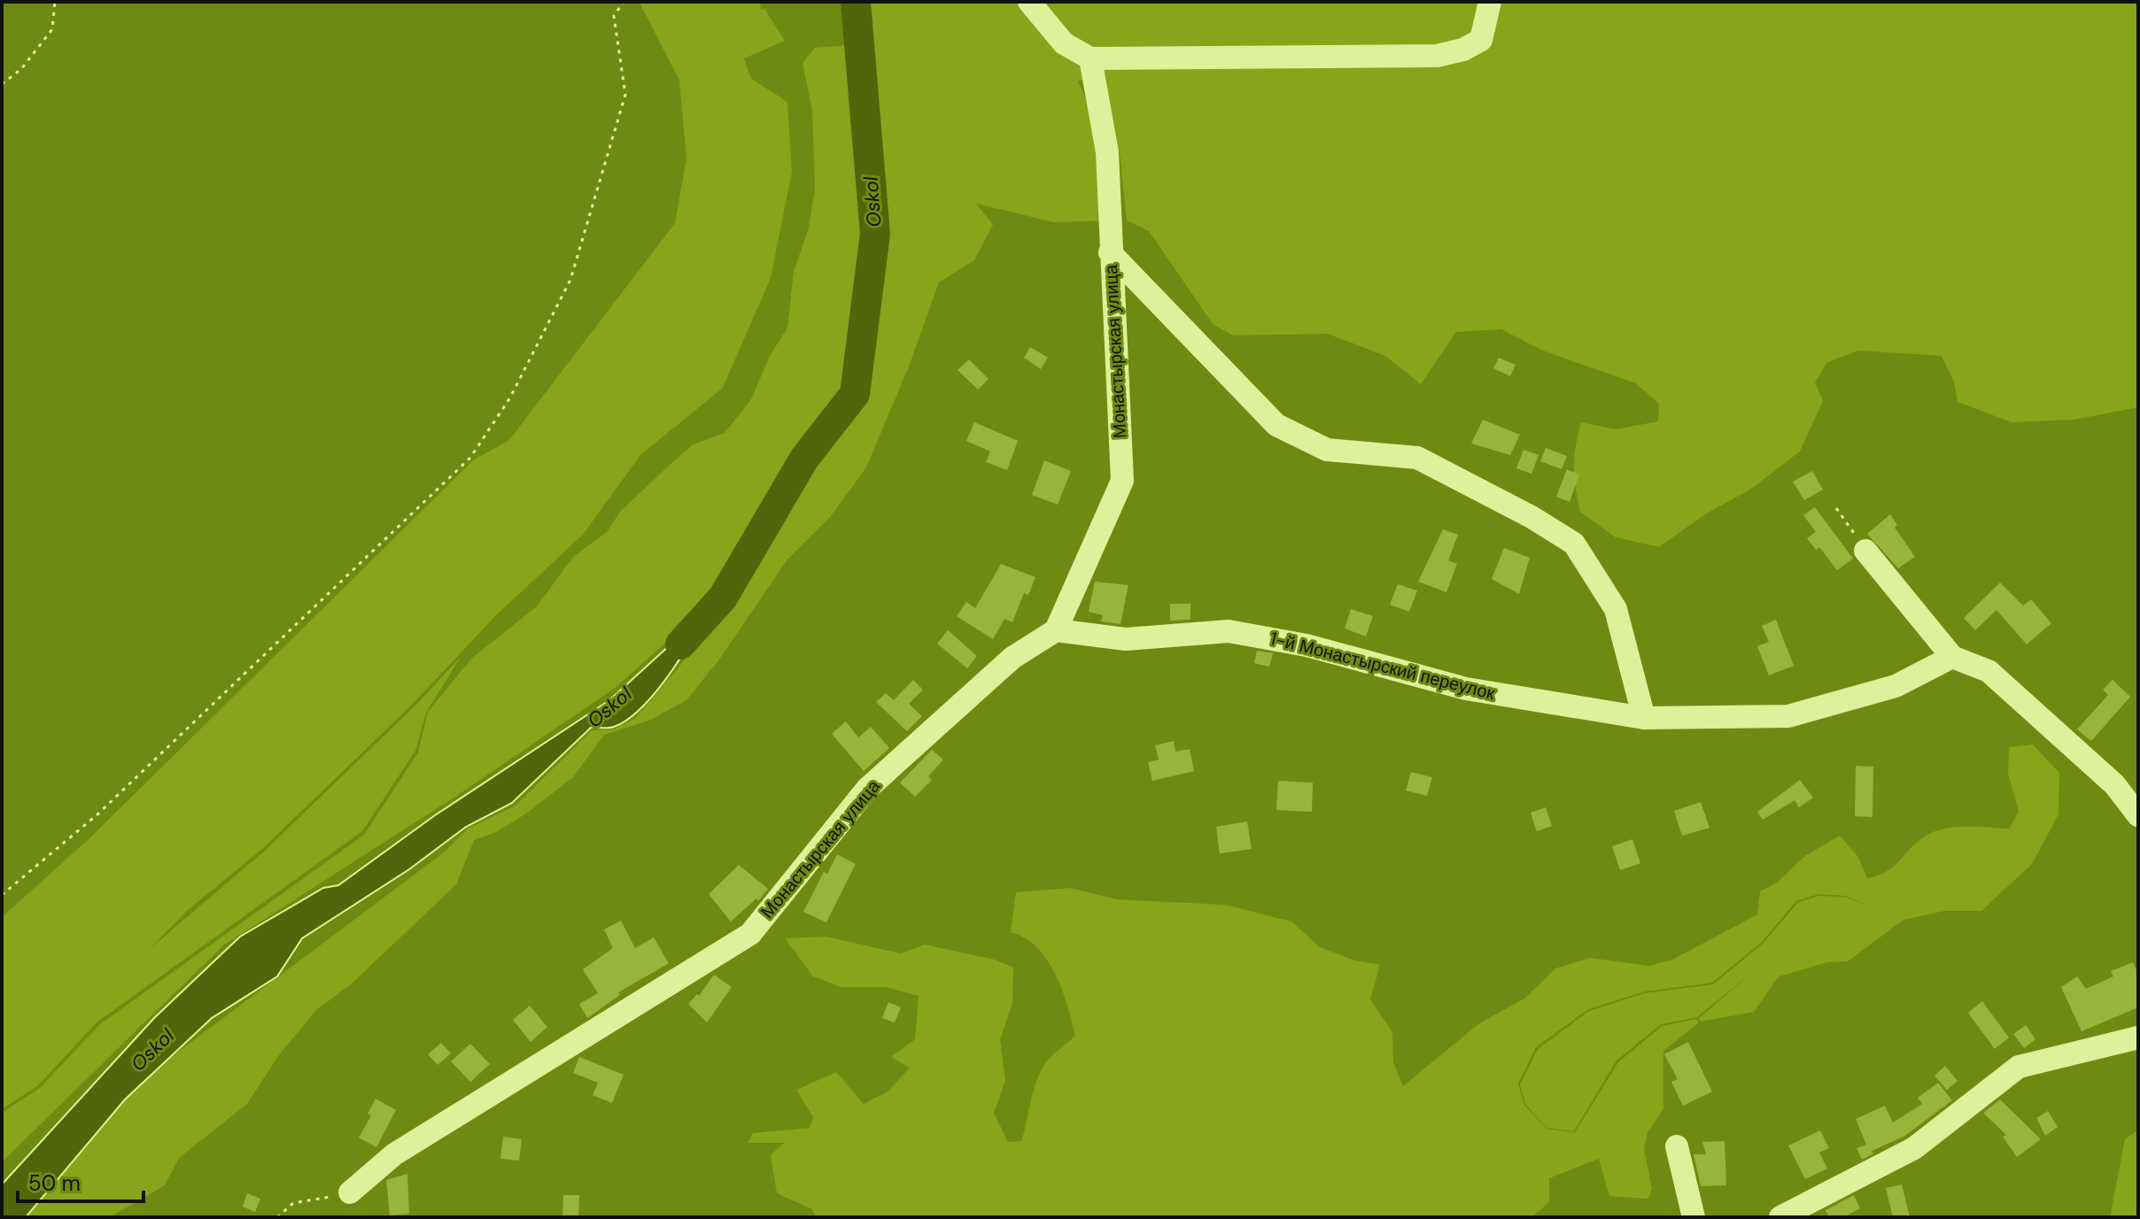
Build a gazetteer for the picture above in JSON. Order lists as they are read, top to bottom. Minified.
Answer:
{"streets":{"lane":["Монастырская улица","1-й Монастырский переулок"]},"crossings":[["Монастырская улица","1-й Монастырский переулок"]],"water":["Oskol"],"scale_bar":"50 m"}
